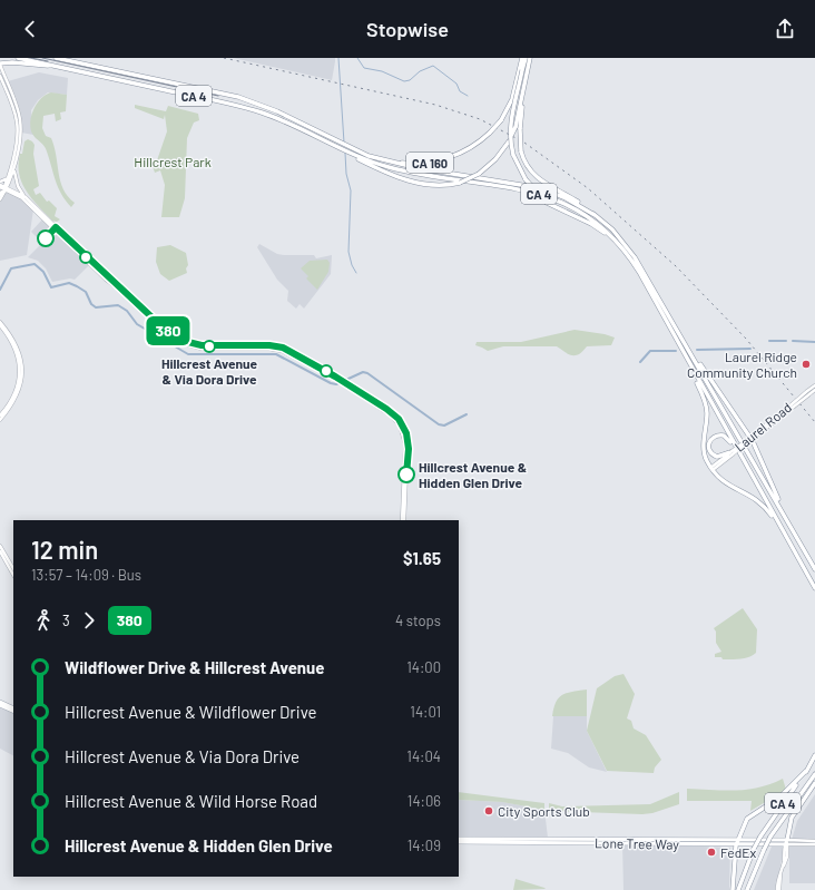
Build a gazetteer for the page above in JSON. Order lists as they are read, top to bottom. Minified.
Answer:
{"streets":{"highway":["CA 4","CA 160"],"main road":["Laurel Road","Lone Tree Way"]},"crossings":[["CA 4","CA 160"]],"parks":["Hillcrest Park"],"places":["Hillcrest Avenue & Via Dora Drive","Laurel Ridge Community Church","Hillcrest Avenue & Hidden Glen Drive","City Sports Club","FedEx"],"lines":["bus line 380"],"page":{"header":"Stopwise","on_map":"380","heading":["12 min","13:57 – 14:09 · Bus","$1.65"],"legs":["3","380","4 stops"],"list":[{"name":"Wildflower Drive & Hillcrest Avenue","value":"14:00"},{"name":"Hillcrest Avenue & Wildflower Drive","value":"14:01"},{"name":"Hillcrest Avenue & Via Dora Drive","value":"14:04"},{"name":"Hillcrest Avenue & Wild Horse Road","value":"14:06"},{"name":"Hillcrest Avenue & Hidden Glen Drive","value":"14:09"}]}}
